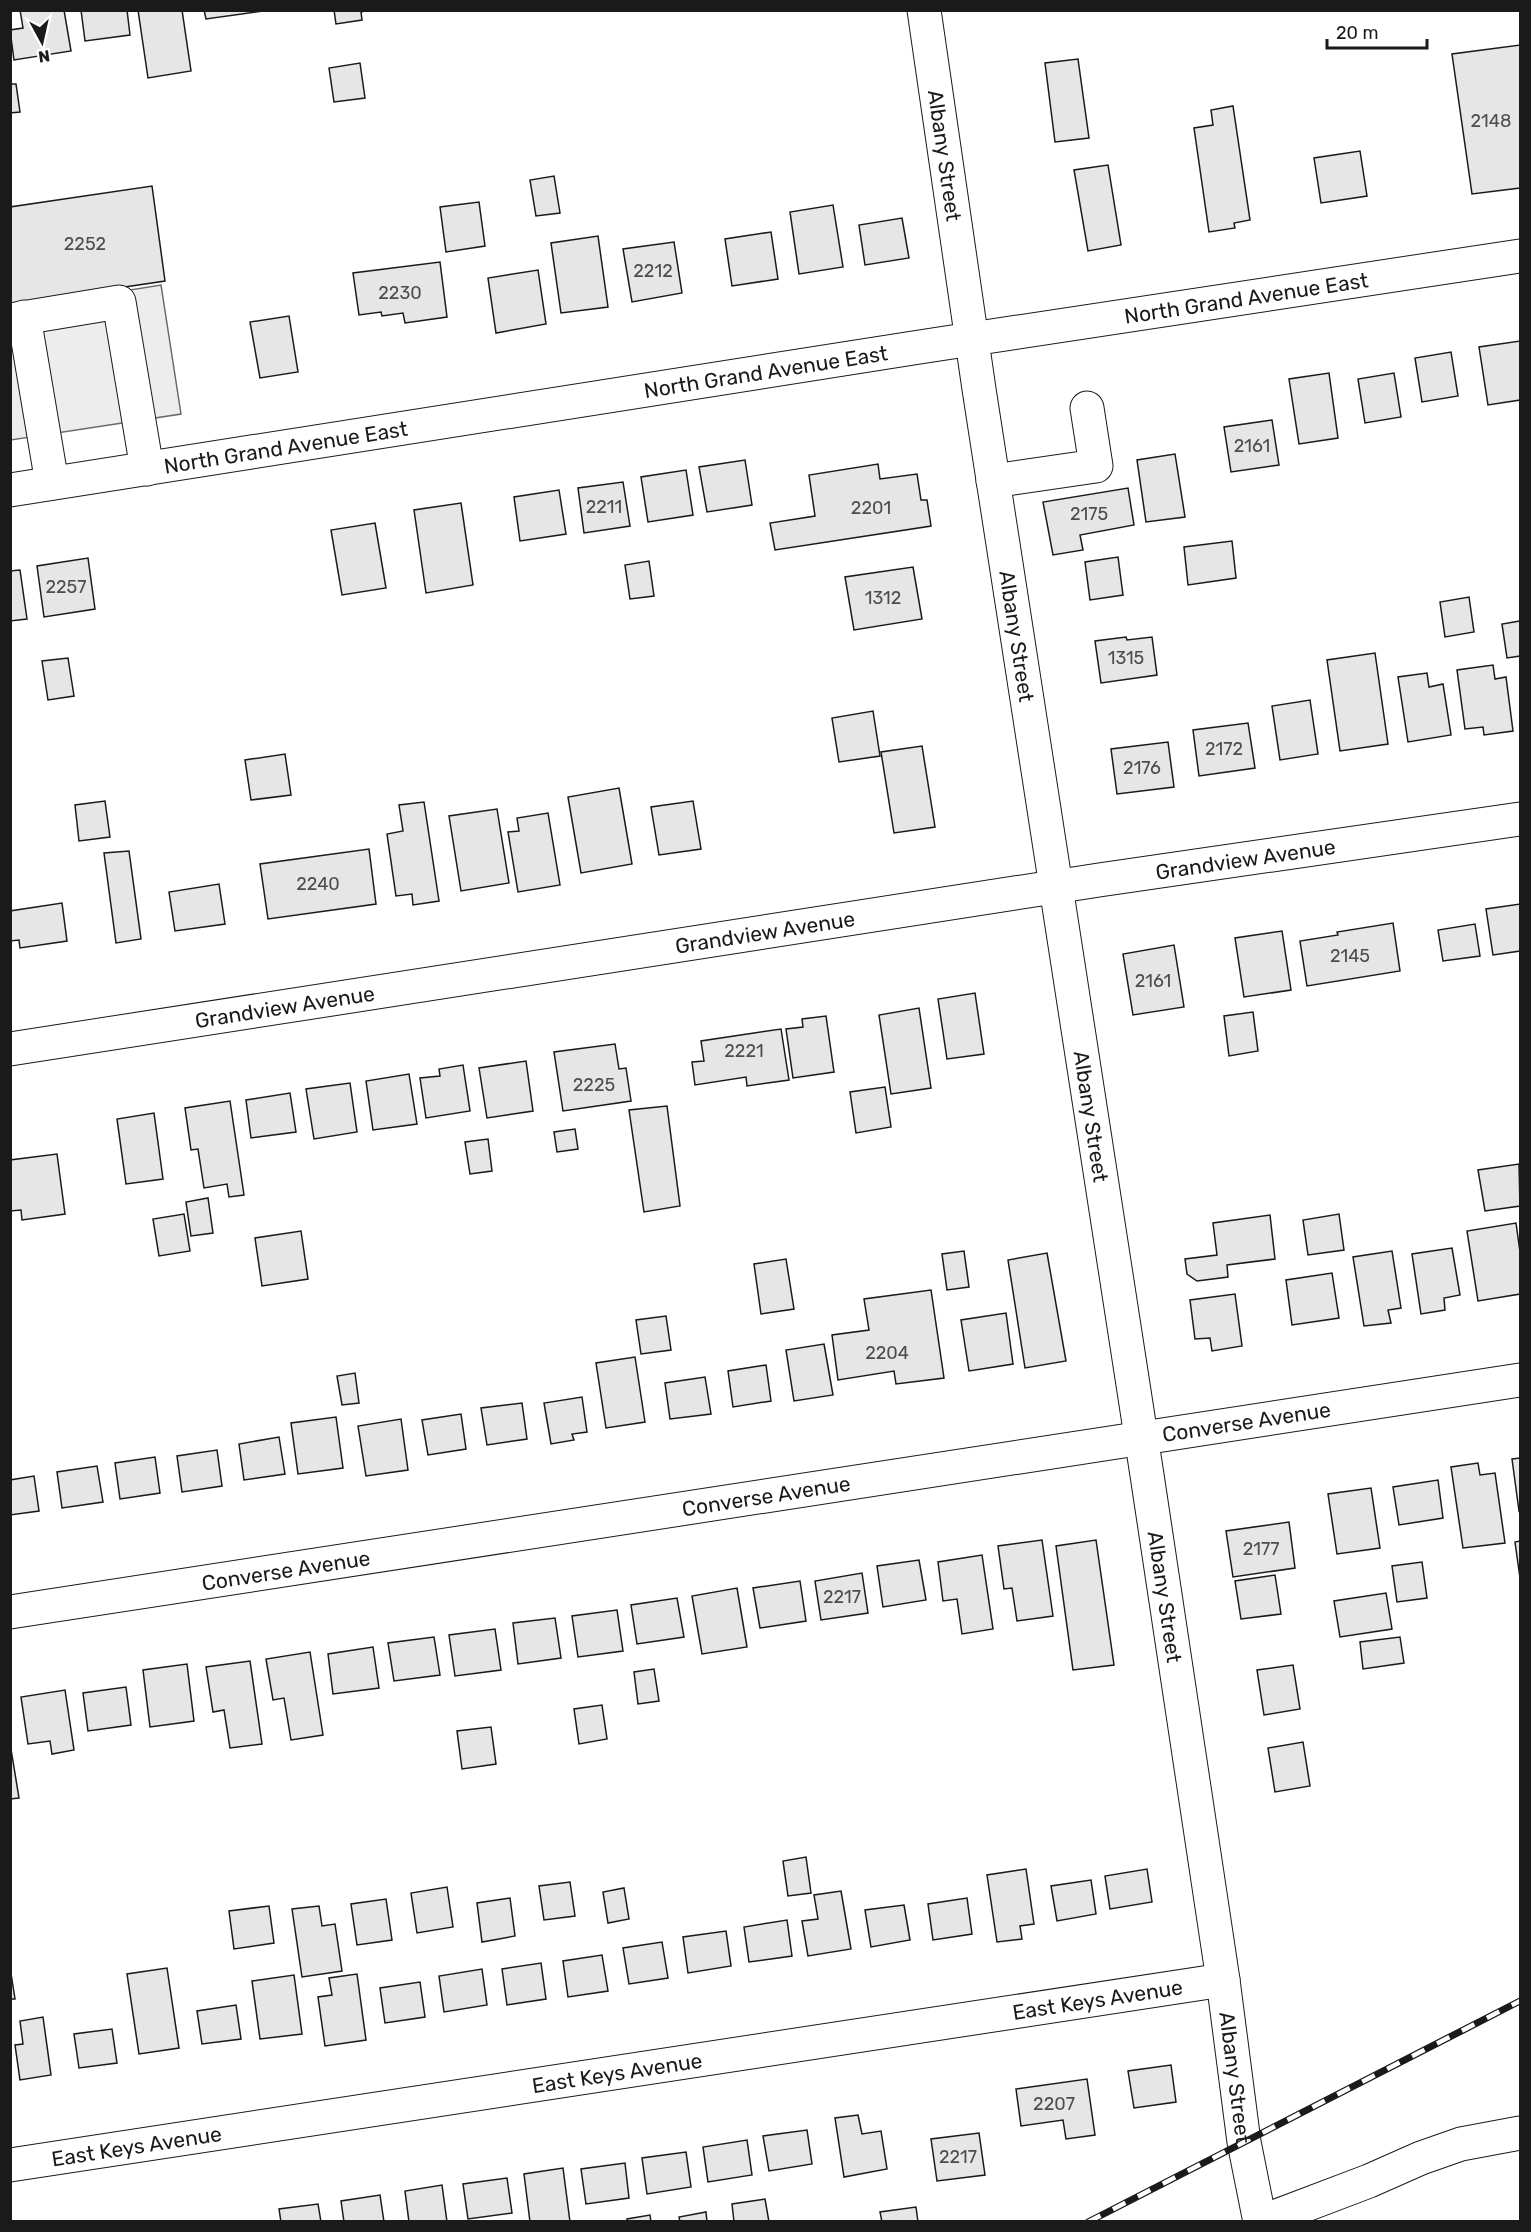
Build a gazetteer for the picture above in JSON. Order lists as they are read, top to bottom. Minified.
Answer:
{"streets":{"street":["Albany Street","North Grand Avenue East","Grandview Avenue","Converse Avenue","East Keys Avenue"]},"crossings":[["Albany Street","North Grand Avenue East"],["Albany Street","Grandview Avenue"],["Albany Street","Converse Avenue"],["Albany Street","East Keys Avenue"]],"house_numbers":["2148","2252","2212","2230","2161","2211","2201","2175","2257","1312","1315","2172","2176","2240","2145","2161","2221","2225","2204","2177","2217","2207","2217"],"scale_bar":"20 m","north":"bottom"}
